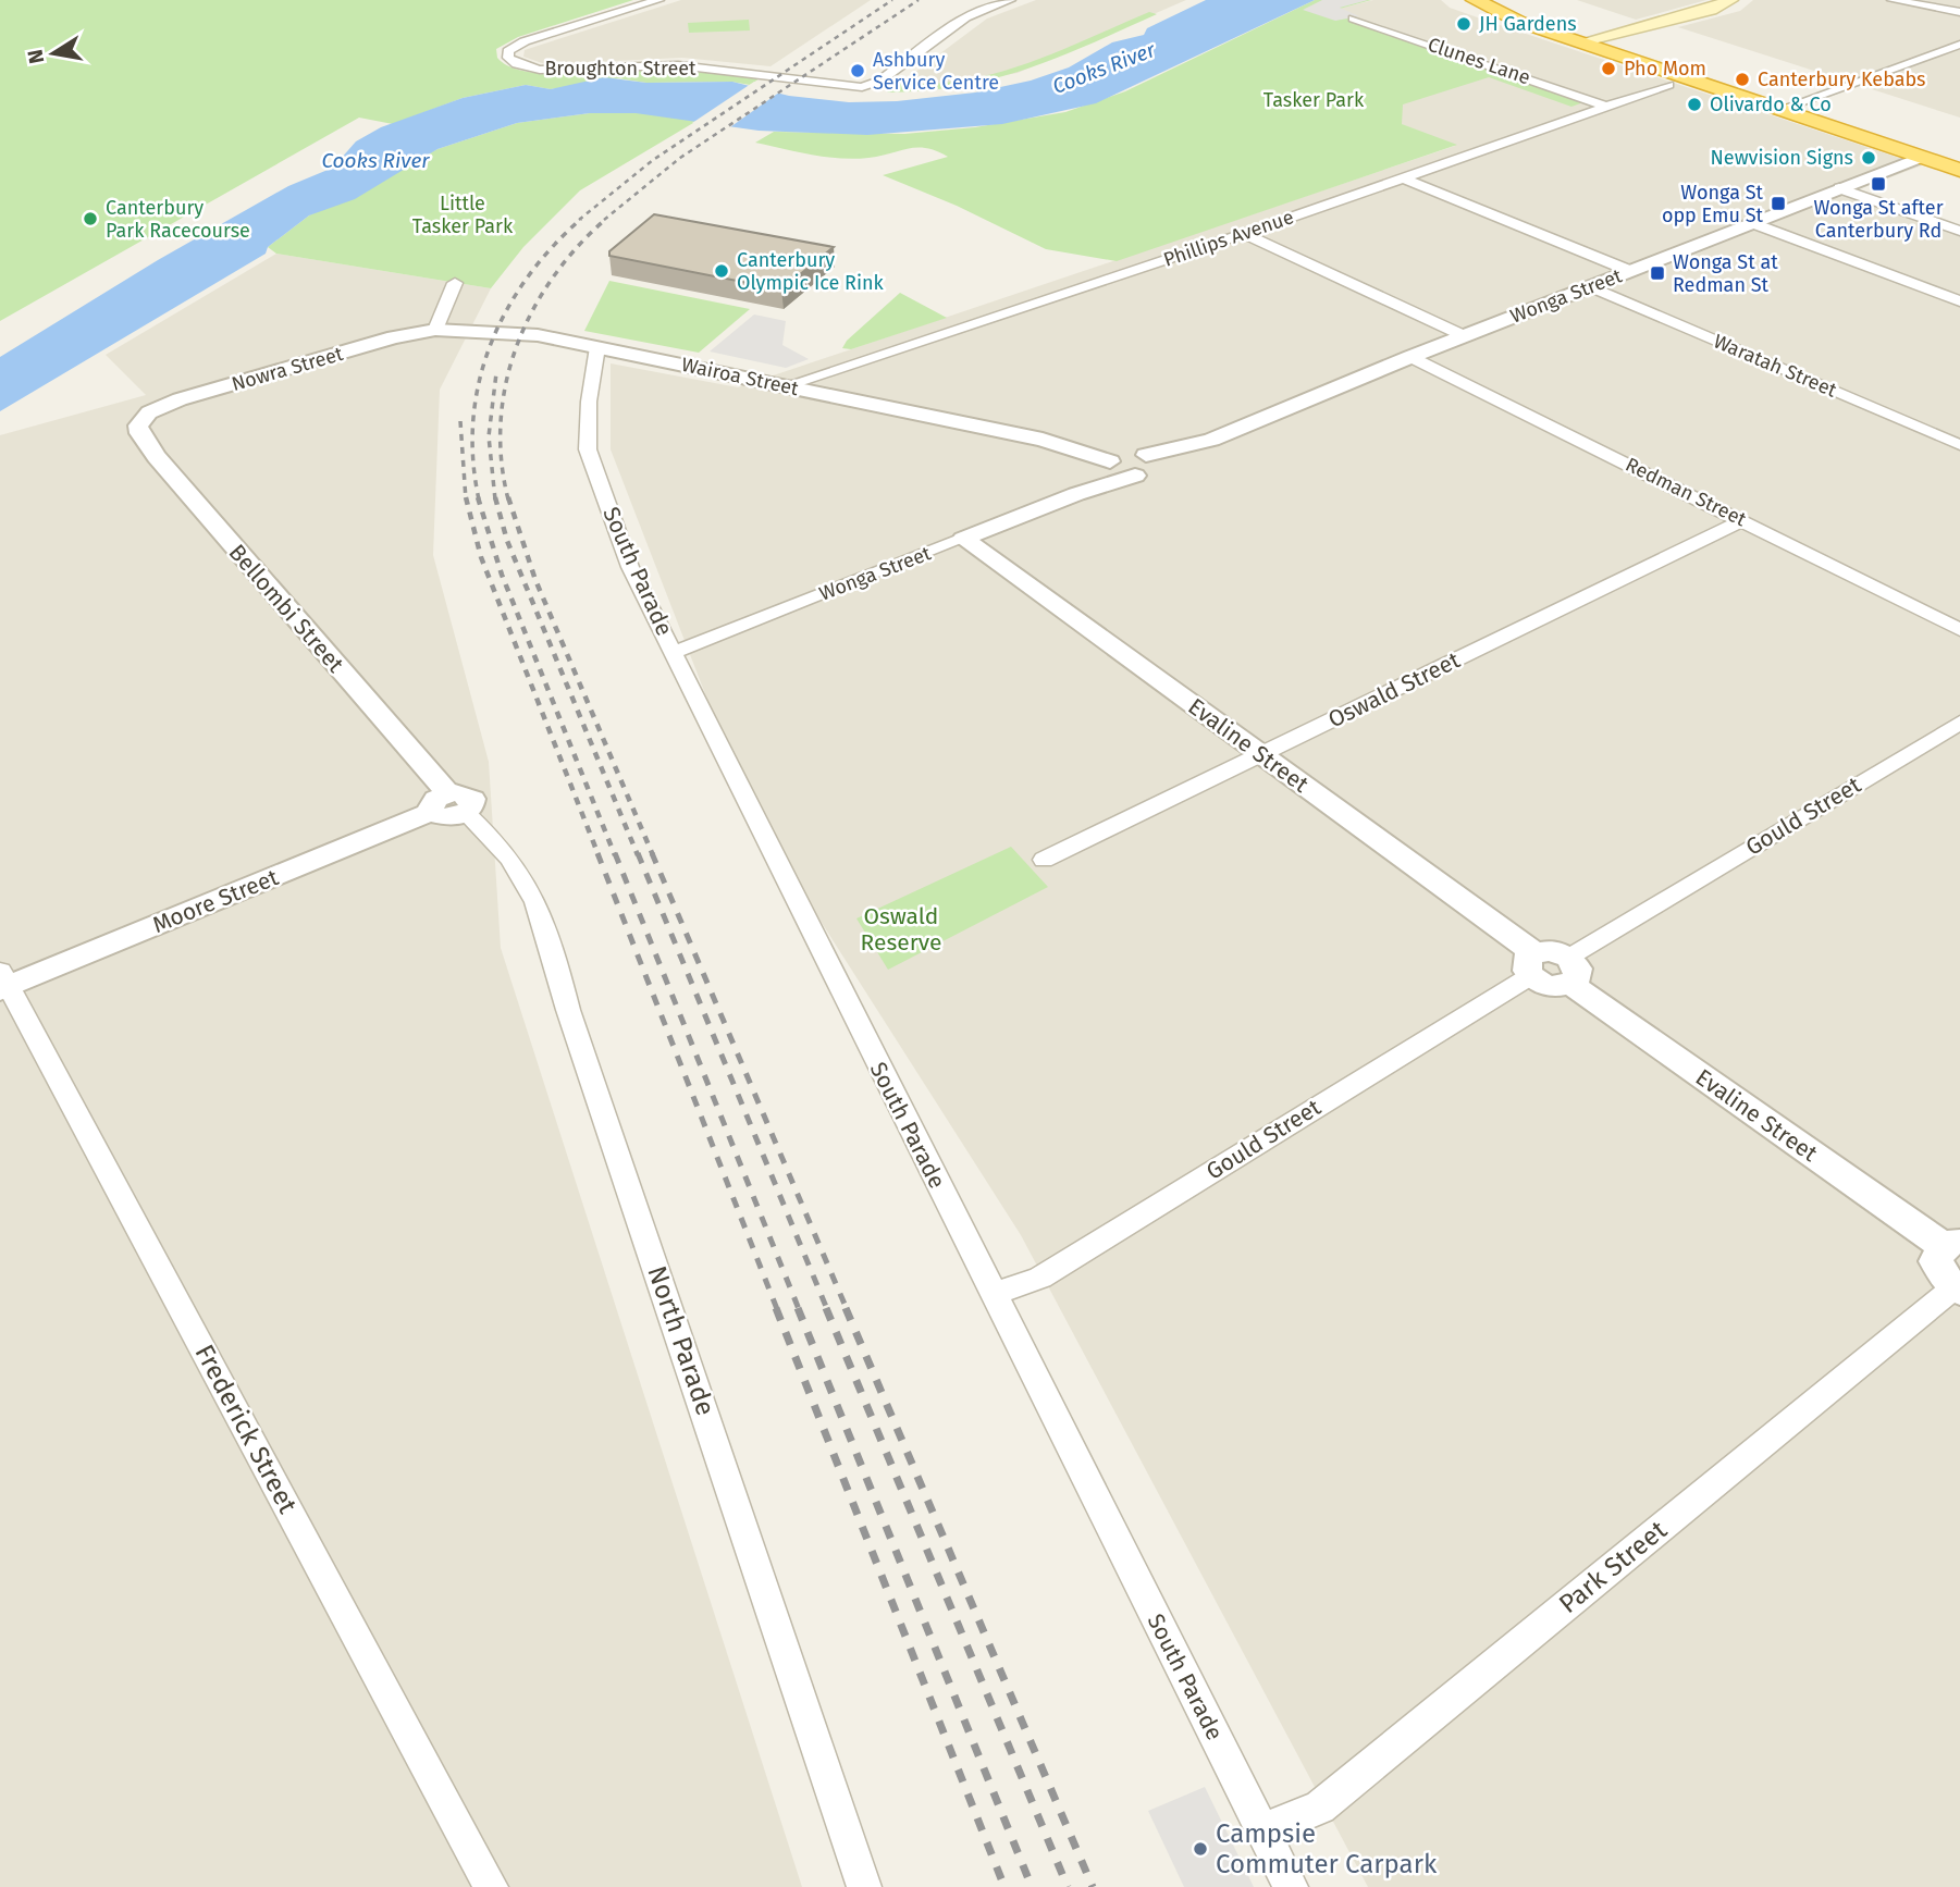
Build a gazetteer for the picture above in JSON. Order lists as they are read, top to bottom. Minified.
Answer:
{"streets":{"street":["Clunes Lane","Broughton Street","Phillips Avenue","Wonga Street","Waratah Street","Nowra Street","Wairoa Street","Redman Street","South Parade","Bellombi Street","Oswald Street","Evaline Street","Gould Street","Moore Street","North Parade","Frederick Street","Park Street"]},"crossings":[["Clunes Lane","Phillips Avenue"],["Phillips Avenue","Wairoa Street"],["Wonga Street","Waratah Street"],["Wonga Street","Wairoa Street"],["Wonga Street","Redman Street"],["Wonga Street","South Parade"],["Wonga Street","Evaline Street"],["Nowra Street","Wairoa Street"],["Nowra Street","Bellombi Street"],["Wairoa Street","South Parade"],["Redman Street","Oswald Street"],["South Parade","Gould Street"],["South Parade","Park Street"],["Bellombi Street","Moore Street"],["Bellombi Street","North Parade"],["Oswald Street","Evaline Street"],["Evaline Street","Gould Street"],["Moore Street","North Parade"],["Moore Street","Frederick Street"]],"water":["Cooks River"],"parks":["Tasker Park","Little Tasker Park","Oswald Reserve"],"places":{"other":["JH Gardens","Pho Mom","Ashbury Service Centre","Canterbury Kebabs","Olivardo & Co","Newvision Signs","Canterbury Park Racecourse","Canterbury Olympic Ice Rink","Campsie Commuter Carpark"],"transit":["Wonga St after Canterbury Rd","Wonga St opp Emu St","Wonga St at Redman St"]},"north":"left"}
